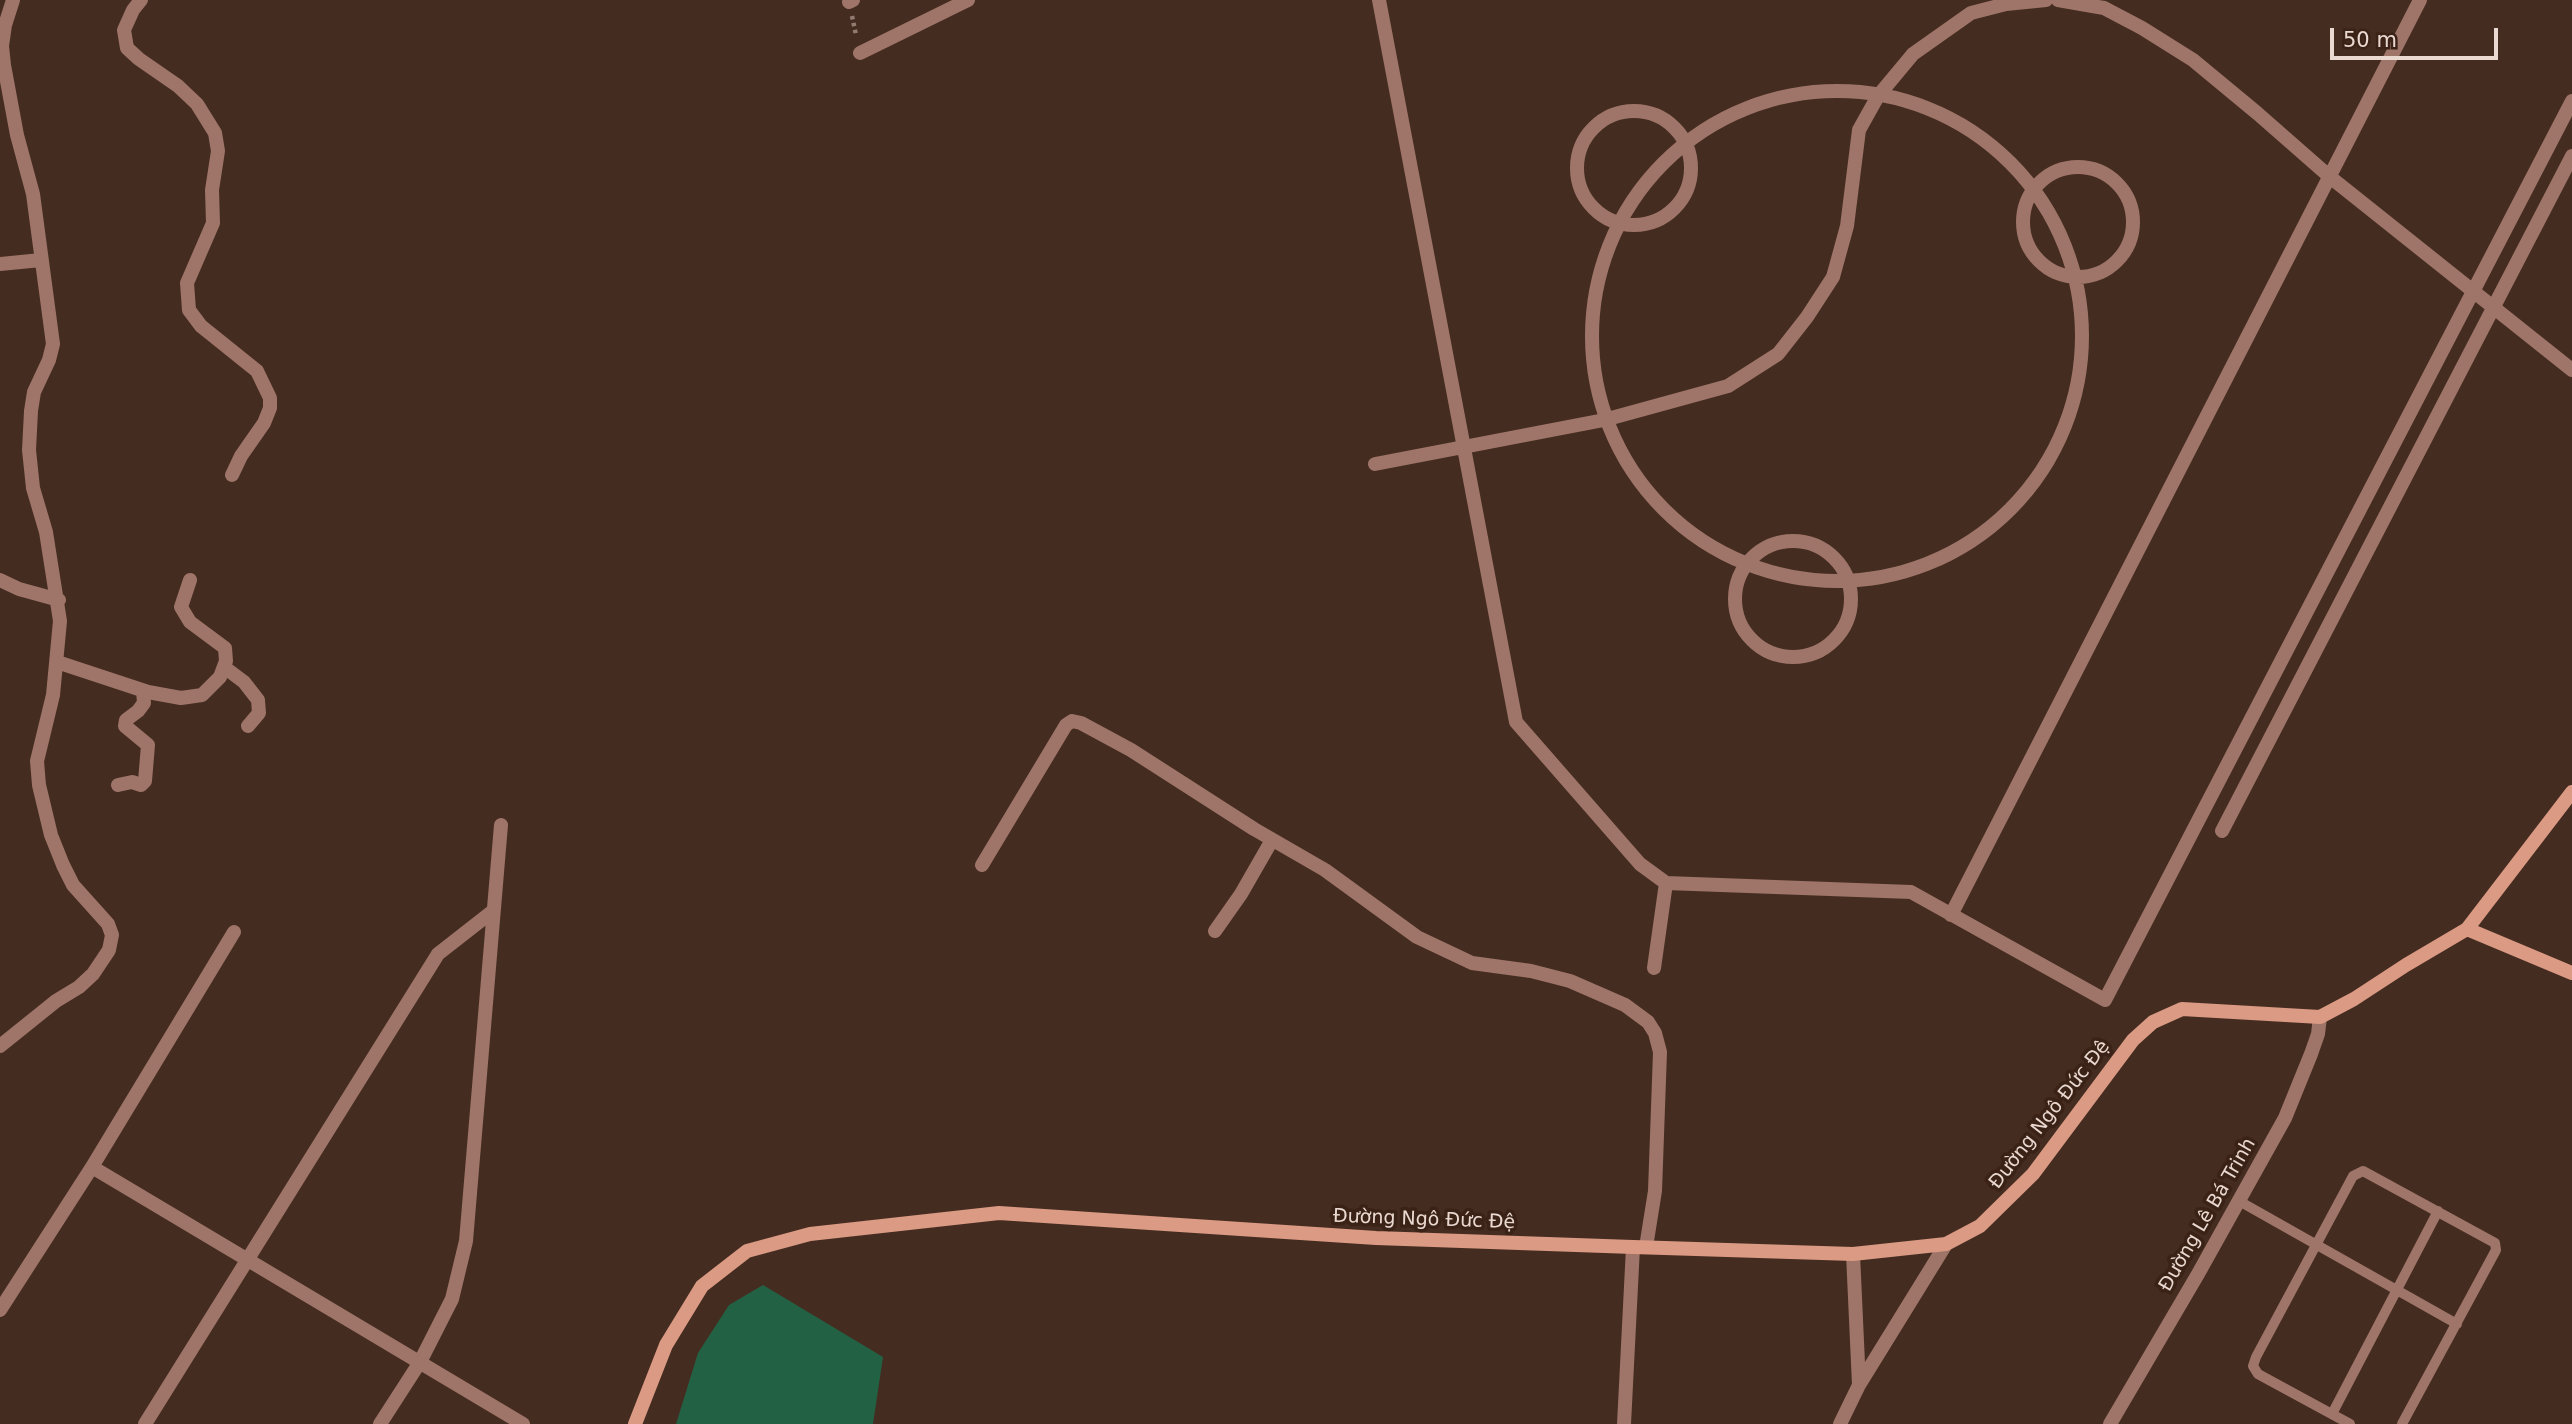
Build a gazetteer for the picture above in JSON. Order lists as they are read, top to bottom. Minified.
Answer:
{"streets":{"main road":["Đường Ngô Đức Đệ"],"street":["Đường Lê Bá Trinh"]},"crossings":[["Đường Ngô Đức Đệ","Đường Lê Bá Trinh"]],"scale_bar":"50 m"}
